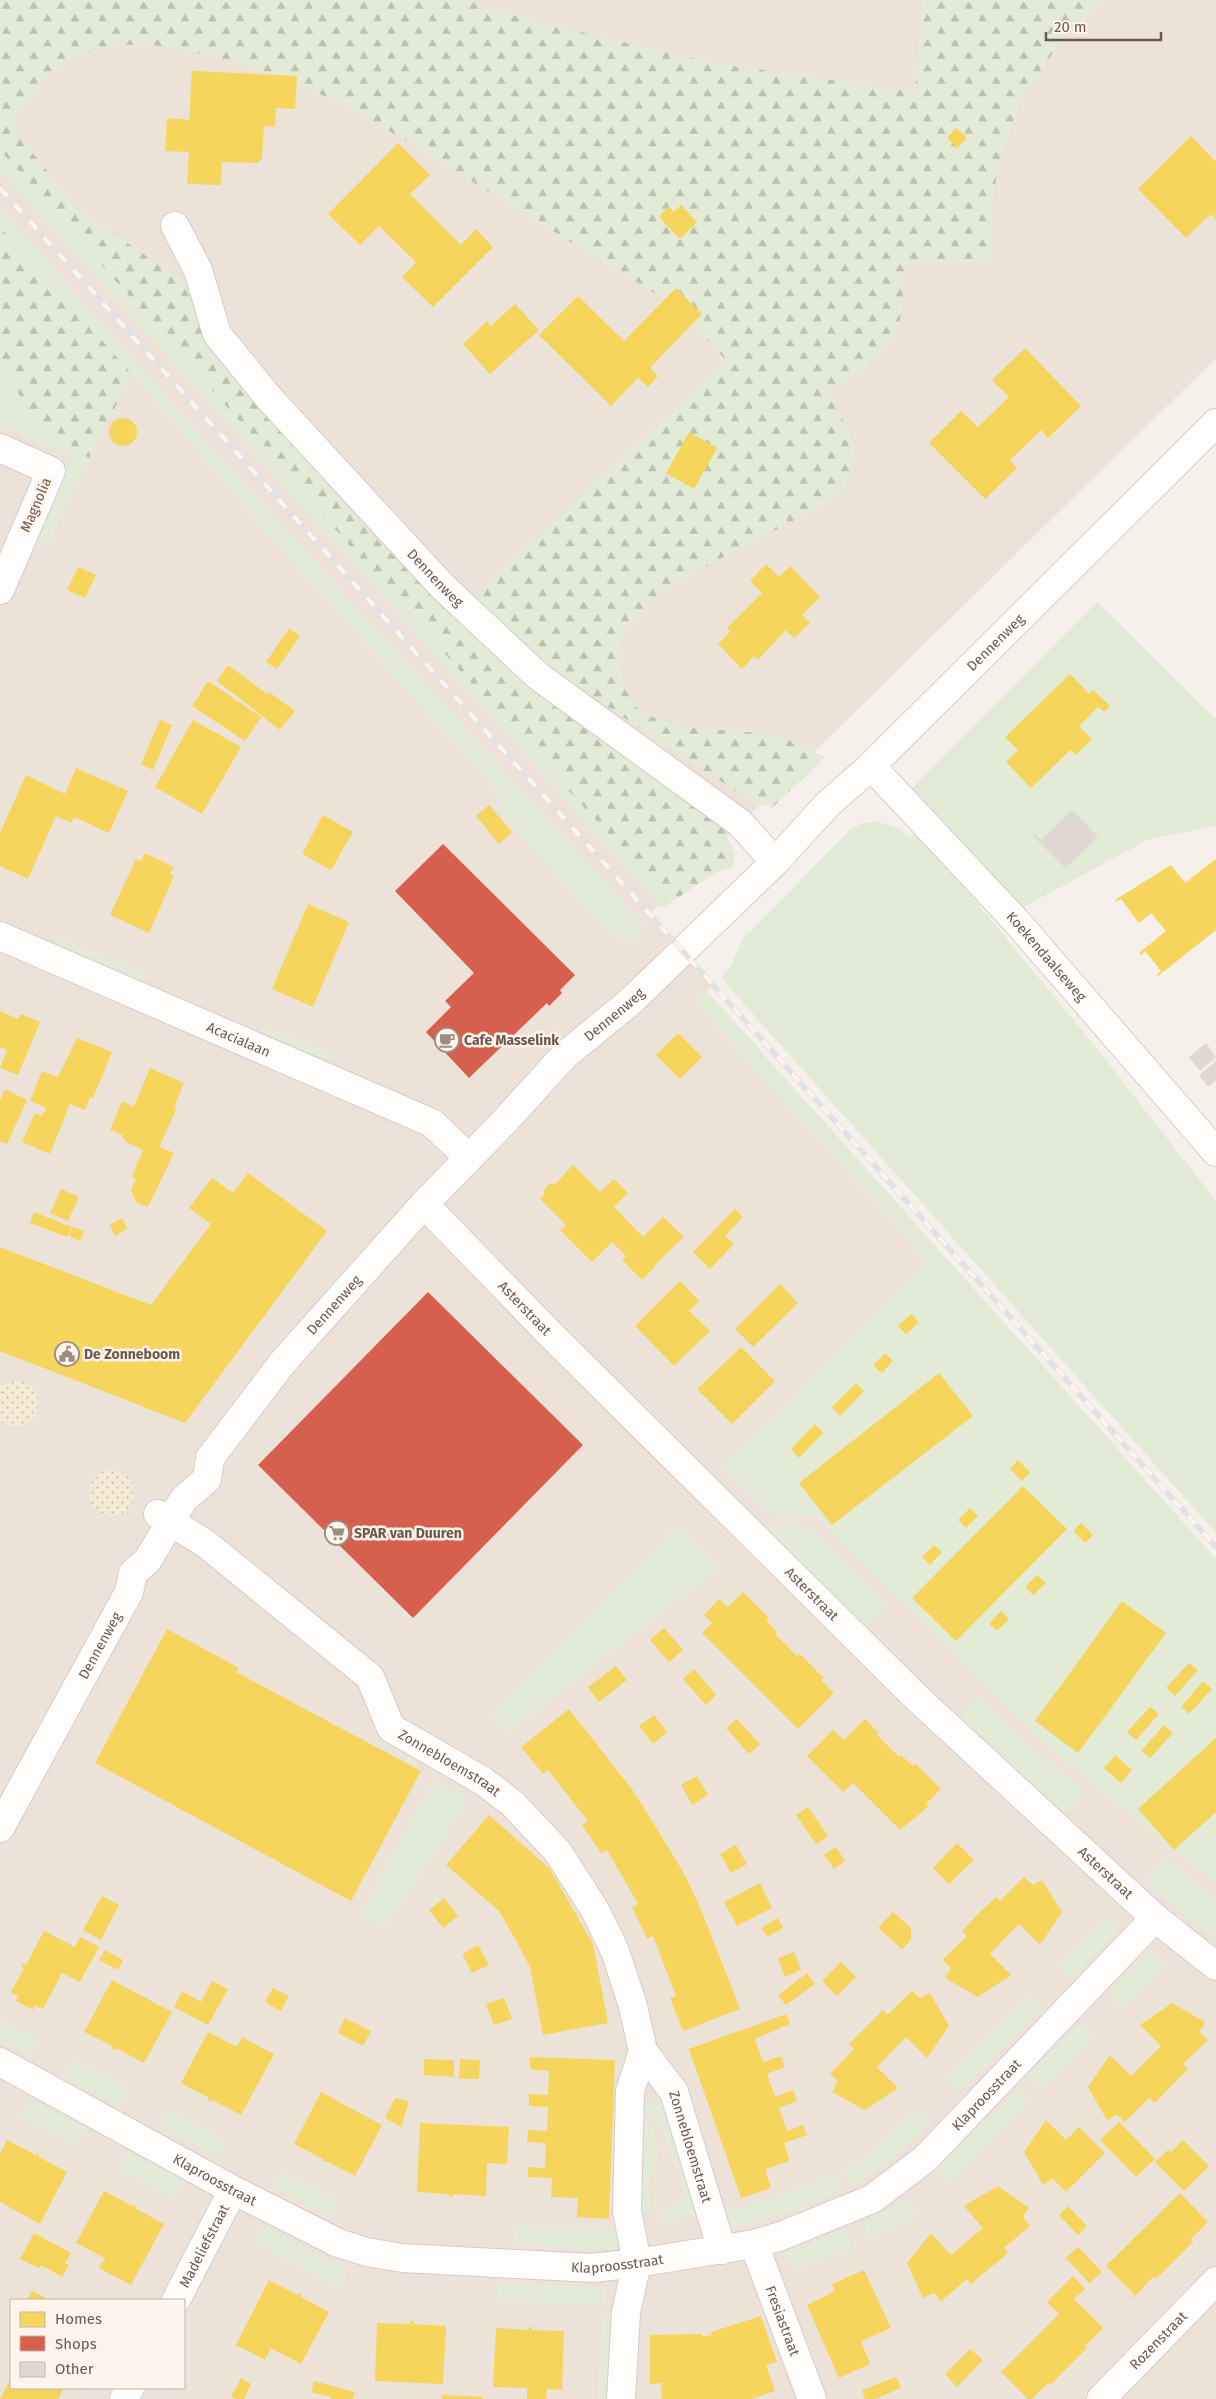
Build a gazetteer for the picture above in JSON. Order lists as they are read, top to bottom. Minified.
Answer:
{"streets":{"street":["Magnolia","Dennenweg","Koekendaalseweg","Acacialaan","Asterstraat","Zonnebloemstraat","Klaproosstraat","Madeliefstraat","Fresiastraat","Rozenstraat"]},"crossings":[["Dennenweg","Koekendaalseweg"],["Dennenweg","Acacialaan"],["Dennenweg","Asterstraat"],["Dennenweg","Zonnebloemstraat"],["Asterstraat","Klaproosstraat"],["Zonnebloemstraat","Klaproosstraat"],["Klaproosstraat","Madeliefstraat"],["Klaproosstraat","Fresiastraat"]],"places":{"cafe":["Cafe Masselink"],"public building":["De Zonneboom"],"supermarket":["SPAR van Duuren"]},"legend":["Homes","Shops","Other"],"scale_bar":"20 m"}
